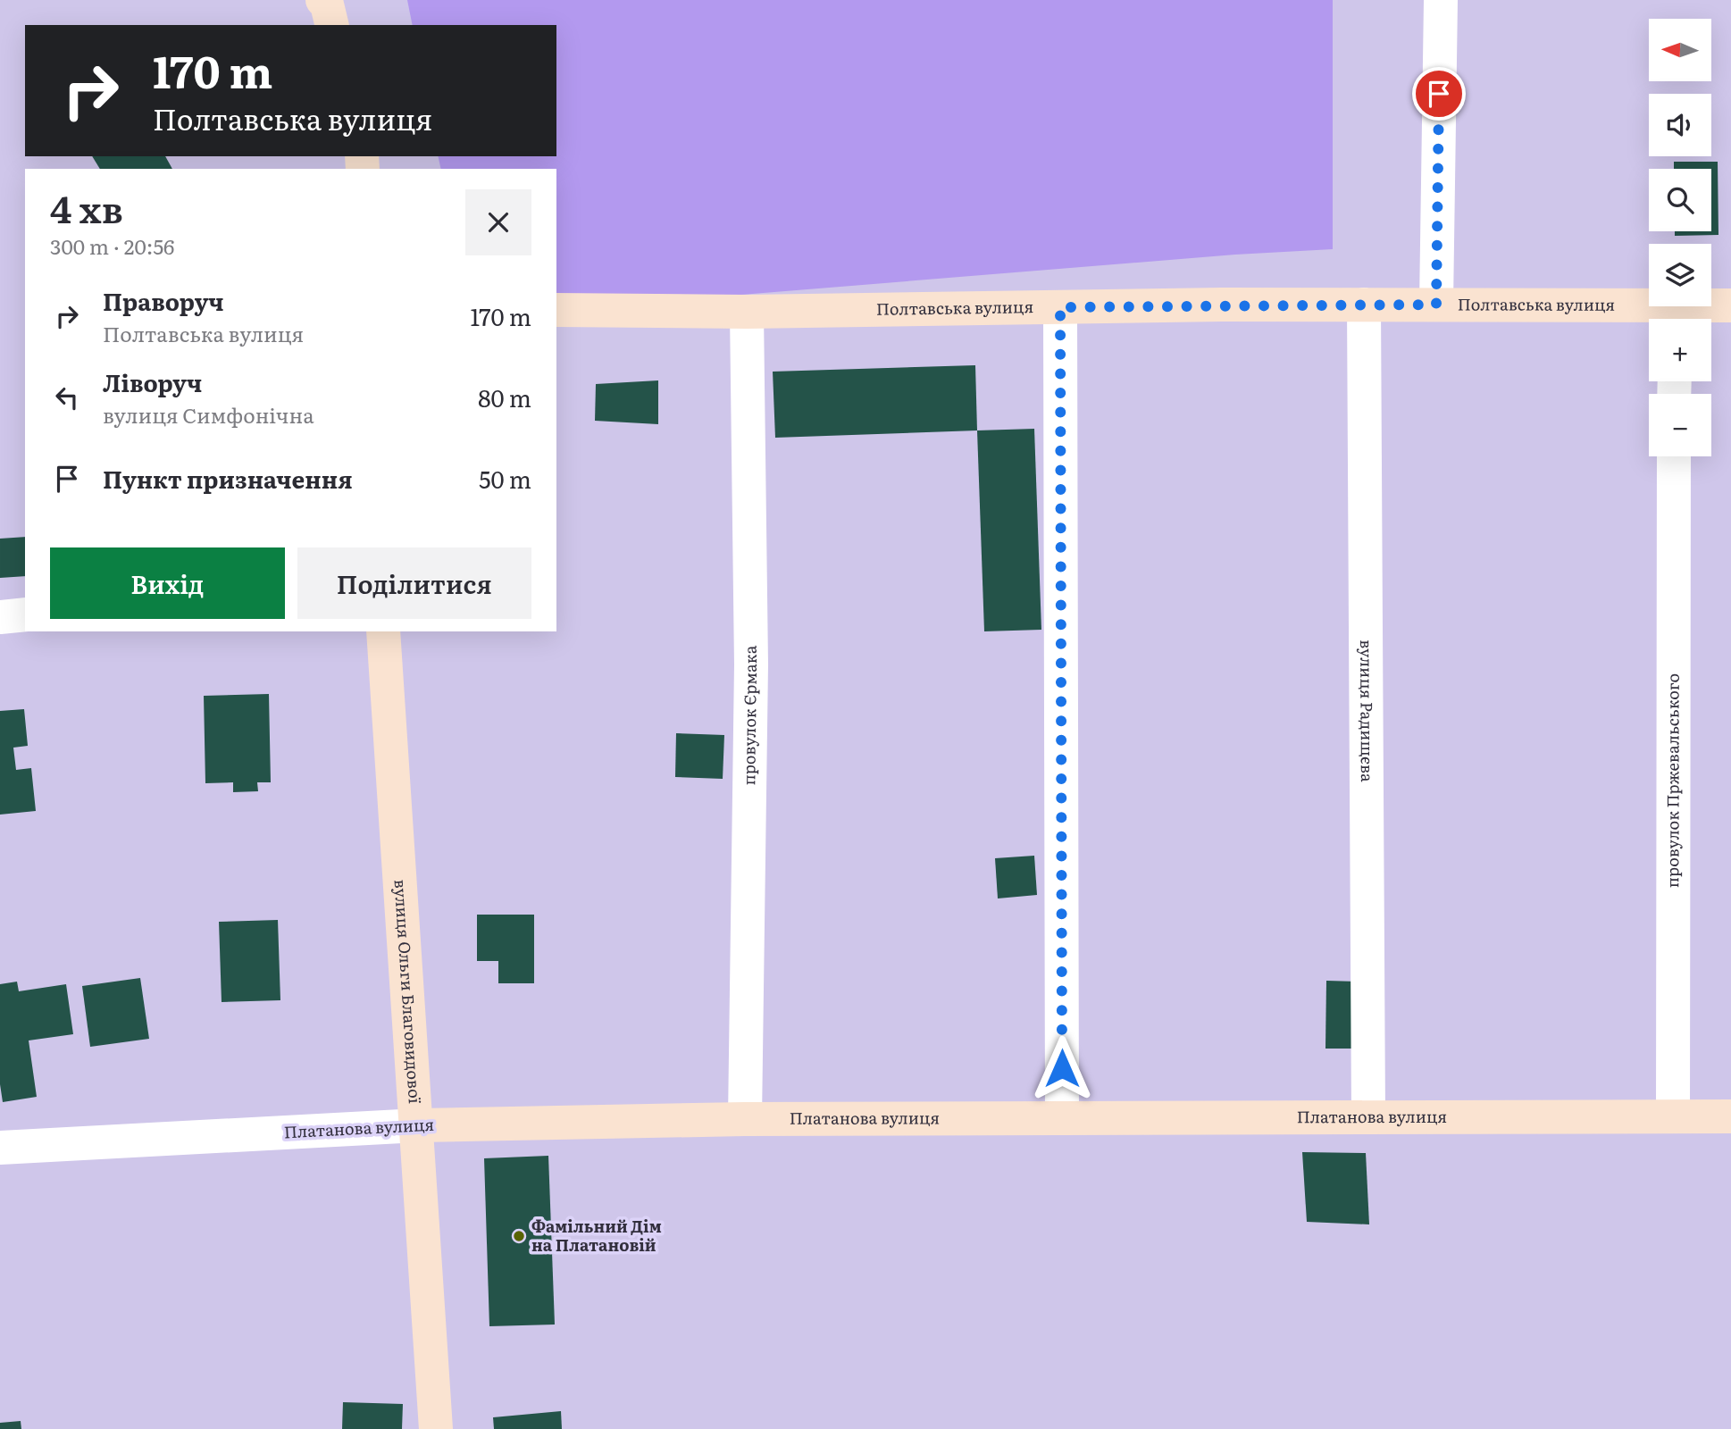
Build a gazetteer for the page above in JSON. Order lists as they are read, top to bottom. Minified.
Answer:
{"streets":{"street":["Полтавська вулиця","вулиця Радищєва","провулок Єрмака","провулок Пржевальського","вулиця Ольги Благовидової","Платанова вулиця"]},"crossings":[["Полтавська вулиця","вулиця Радищєва"],["Полтавська вулиця","провулок Єрмака"],["вулиця Радищєва","Платанова вулиця"],["провулок Єрмака","Платанова вулиця"],["провулок Пржевальського","Платанова вулиця"],["вулиця Ольги Благовидової","Платанова вулиця"]],"places":["Фамільний Дім на Платановій"],"north":"left","page":{"map_buttons":["+","−"],"turn":["170 m","Полтавська вулиця"],"heading":["4 хв","300 m · 20:56"],"list":[{"name":"Праворуч","note":"Полтавська вулиця","value":"170 m"},{"name":"Ліворуч","note":"вулиця Симфонічна","value":"80 m"},{"name":"Пункт призначення","value":"50 m"}],"buttons":["Вихід","Поділитися"]}}
